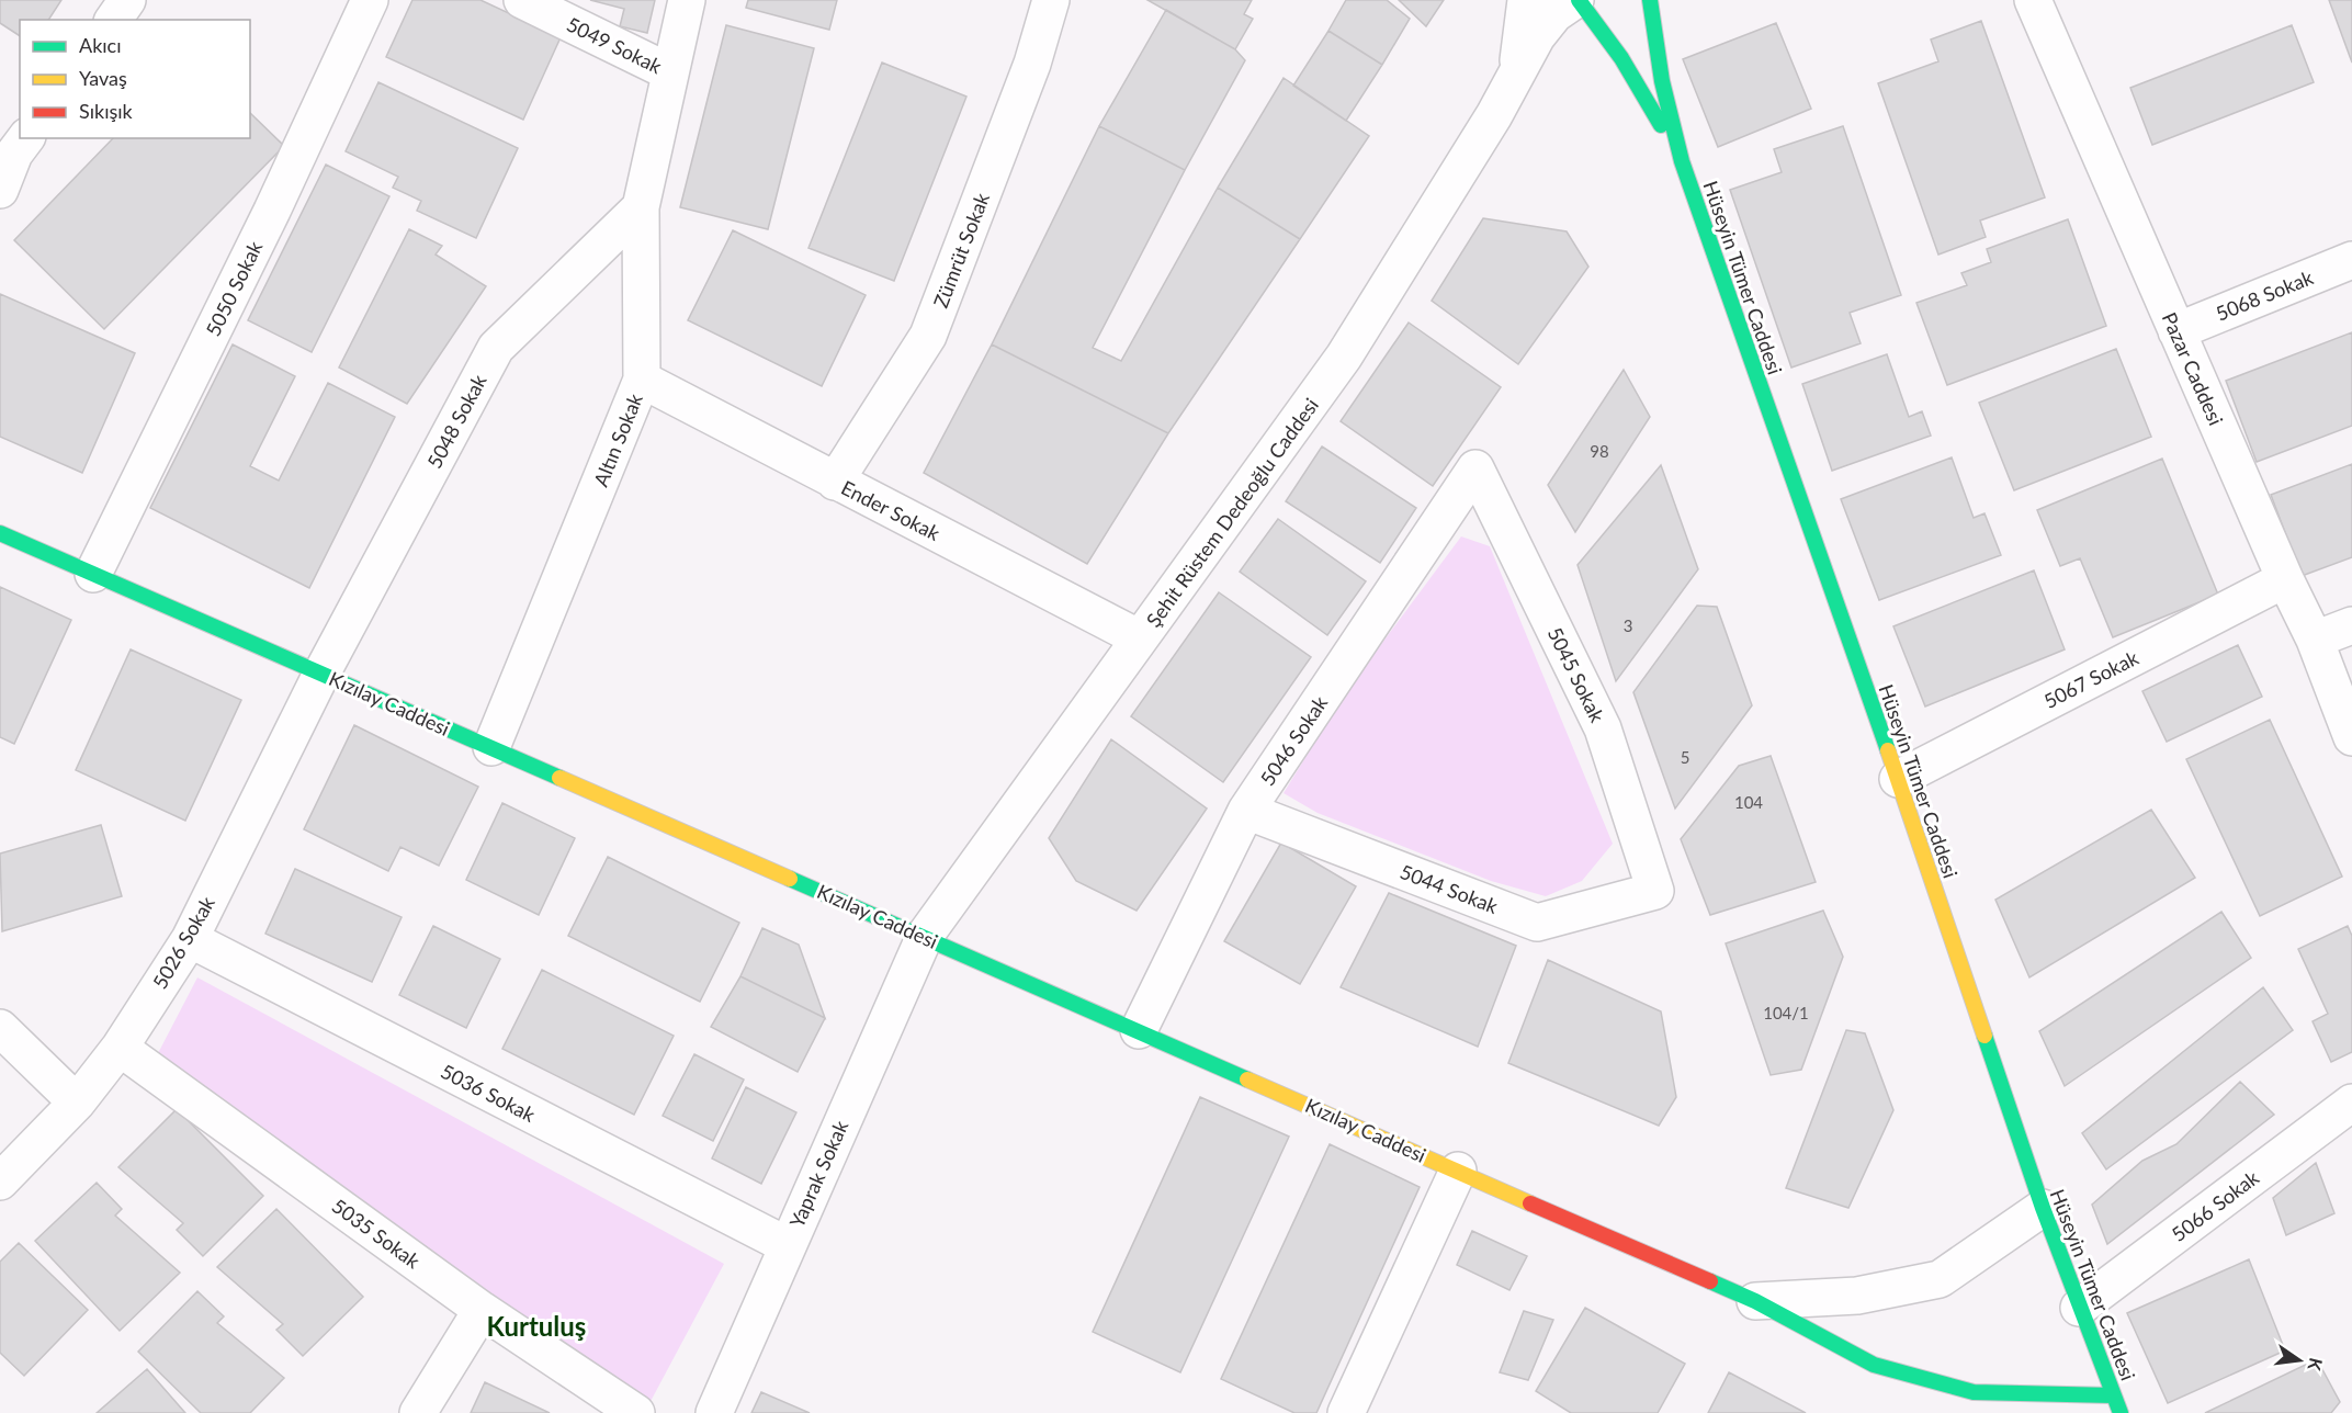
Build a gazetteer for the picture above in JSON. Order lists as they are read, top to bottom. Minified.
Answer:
{"streets":{"street":["5049 Sokak","Zümrüt Sokak","Hüseyin Tümer Caddesi","5050 Sokak","5068 Sokak","Pazar Caddesi","5048 Sokak","Altın Sokak","Ender Sokak","Şehit Rüstem Dedeoğlu Caddesi","5045 Sokak","5067 Sokak","Kızılay Caddesi","5046 Sokak","5044 Sokak","5026 Sokak","5036 Sokak","Yaprak Sokak","5066 Sokak","5035 Sokak"]},"crossings":[["5049 Sokak","Altın Sokak"],["Zümrüt Sokak","Ender Sokak"],["Hüseyin Tümer Caddesi","Şehit Rüstem Dedeoğlu Caddesi"],["Hüseyin Tümer Caddesi","5067 Sokak"],["Hüseyin Tümer Caddesi","Kızılay Caddesi"],["Hüseyin Tümer Caddesi","5066 Sokak"],["5050 Sokak","Kızılay Caddesi"],["5068 Sokak","Pazar Caddesi"],["Pazar Caddesi","5067 Sokak"],["5048 Sokak","Altın Sokak"],["5048 Sokak","Kızılay Caddesi"],["5048 Sokak","5026 Sokak"],["Altın Sokak","Ender Sokak"],["Altın Sokak","Kızılay Caddesi"],["Ender Sokak","Şehit Rüstem Dedeoğlu Caddesi"],["Şehit Rüstem Dedeoğlu Caddesi","Kızılay Caddesi"],["Şehit Rüstem Dedeoğlu Caddesi","Yaprak Sokak"],["5045 Sokak","5046 Sokak"],["5045 Sokak","5044 Sokak"],["Kızılay Caddesi","5046 Sokak"],["Kızılay Caddesi","5026 Sokak"],["Kızılay Caddesi","Yaprak Sokak"],["5046 Sokak","5044 Sokak"],["5026 Sokak","5036 Sokak"],["5026 Sokak","5035 Sokak"],["5036 Sokak","Yaprak Sokak"]],"districts":["Kurtuluş"],"house_numbers":["98","3","5","104","104/1"],"legend":["Akıcı","Yavaş","Sıkışık"],"north":"right"}
